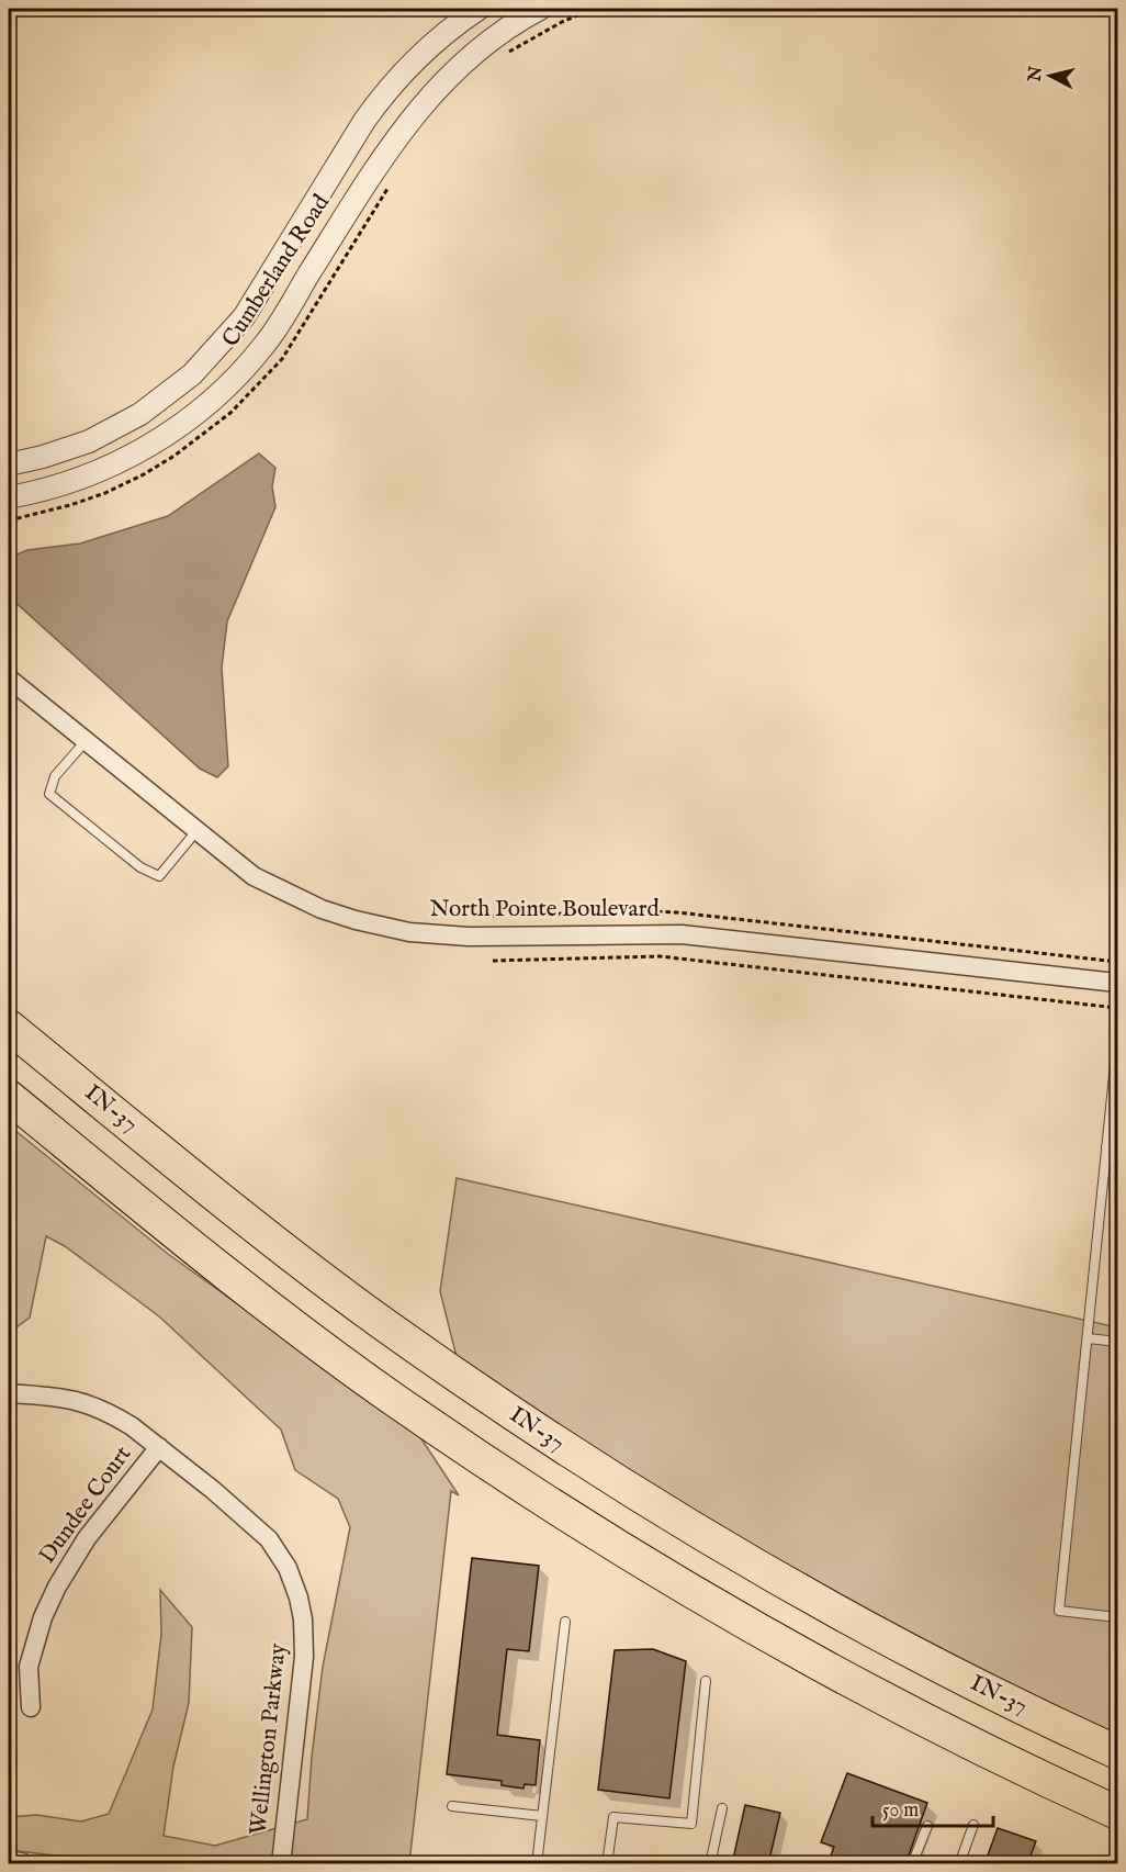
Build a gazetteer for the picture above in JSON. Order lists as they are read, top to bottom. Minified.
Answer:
{"streets":{"highway":["IN-37"],"street":["Cumberland Road","North Pointe Boulevard","Dundee Court","Wellington Parkway"]},"crossings":[["Dundee Court","Wellington Parkway"]],"scale_bar":"50 m","north":"left"}
